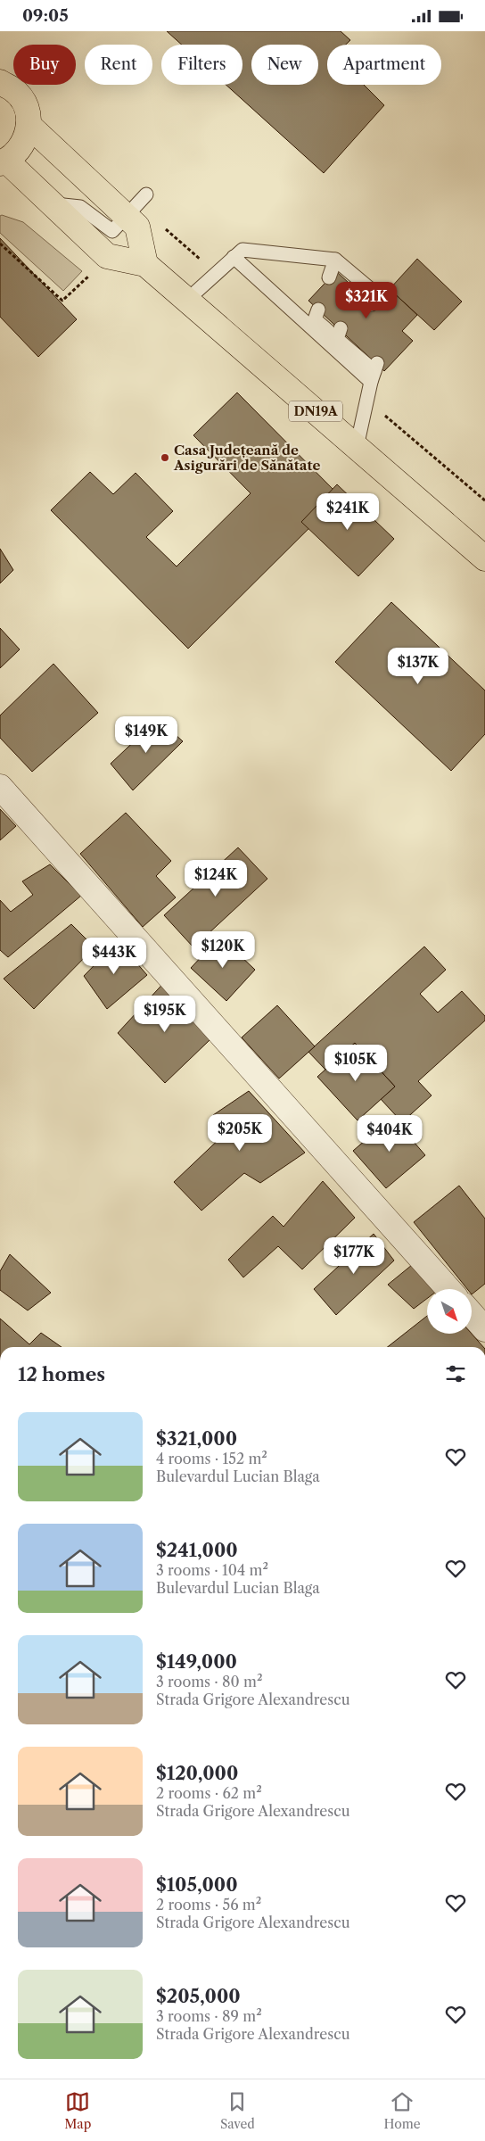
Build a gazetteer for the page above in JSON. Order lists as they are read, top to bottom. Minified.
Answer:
{"streets":{"main road":["DN19A"]},"places":["Casa Județeană de Asigurări de Sănătate"],"north":"bottom right","page":{"status":"09:05","chip":["Buy","Rent","Filters","New","Apartment"],"price":["$321K","$241K","$137K","$149K","$124K","$120K","$443K","$195K","$105K","$205K","$404K","$177K"],"heading":"12 homes","list":[{"name":"$321,000","note":"4 rooms · 152 m² · Bulevardul Lucian Blaga"},{"name":"$241,000","note":"3 rooms · 104 m² · Bulevardul Lucian Blaga"},{"name":"$149,000","note":"3 rooms · 80 m² · Strada Grigore Alexandrescu"},{"name":"$120,000","note":"2 rooms · 62 m² · Strada Grigore Alexandrescu"},{"name":"$105,000","note":"2 rooms · 56 m² · Strada Grigore Alexandrescu"},{"name":"$205,000","note":"3 rooms · 89 m² · Strada Grigore Alexandrescu"}],"tabs":["Map","Saved","Home"]}}
